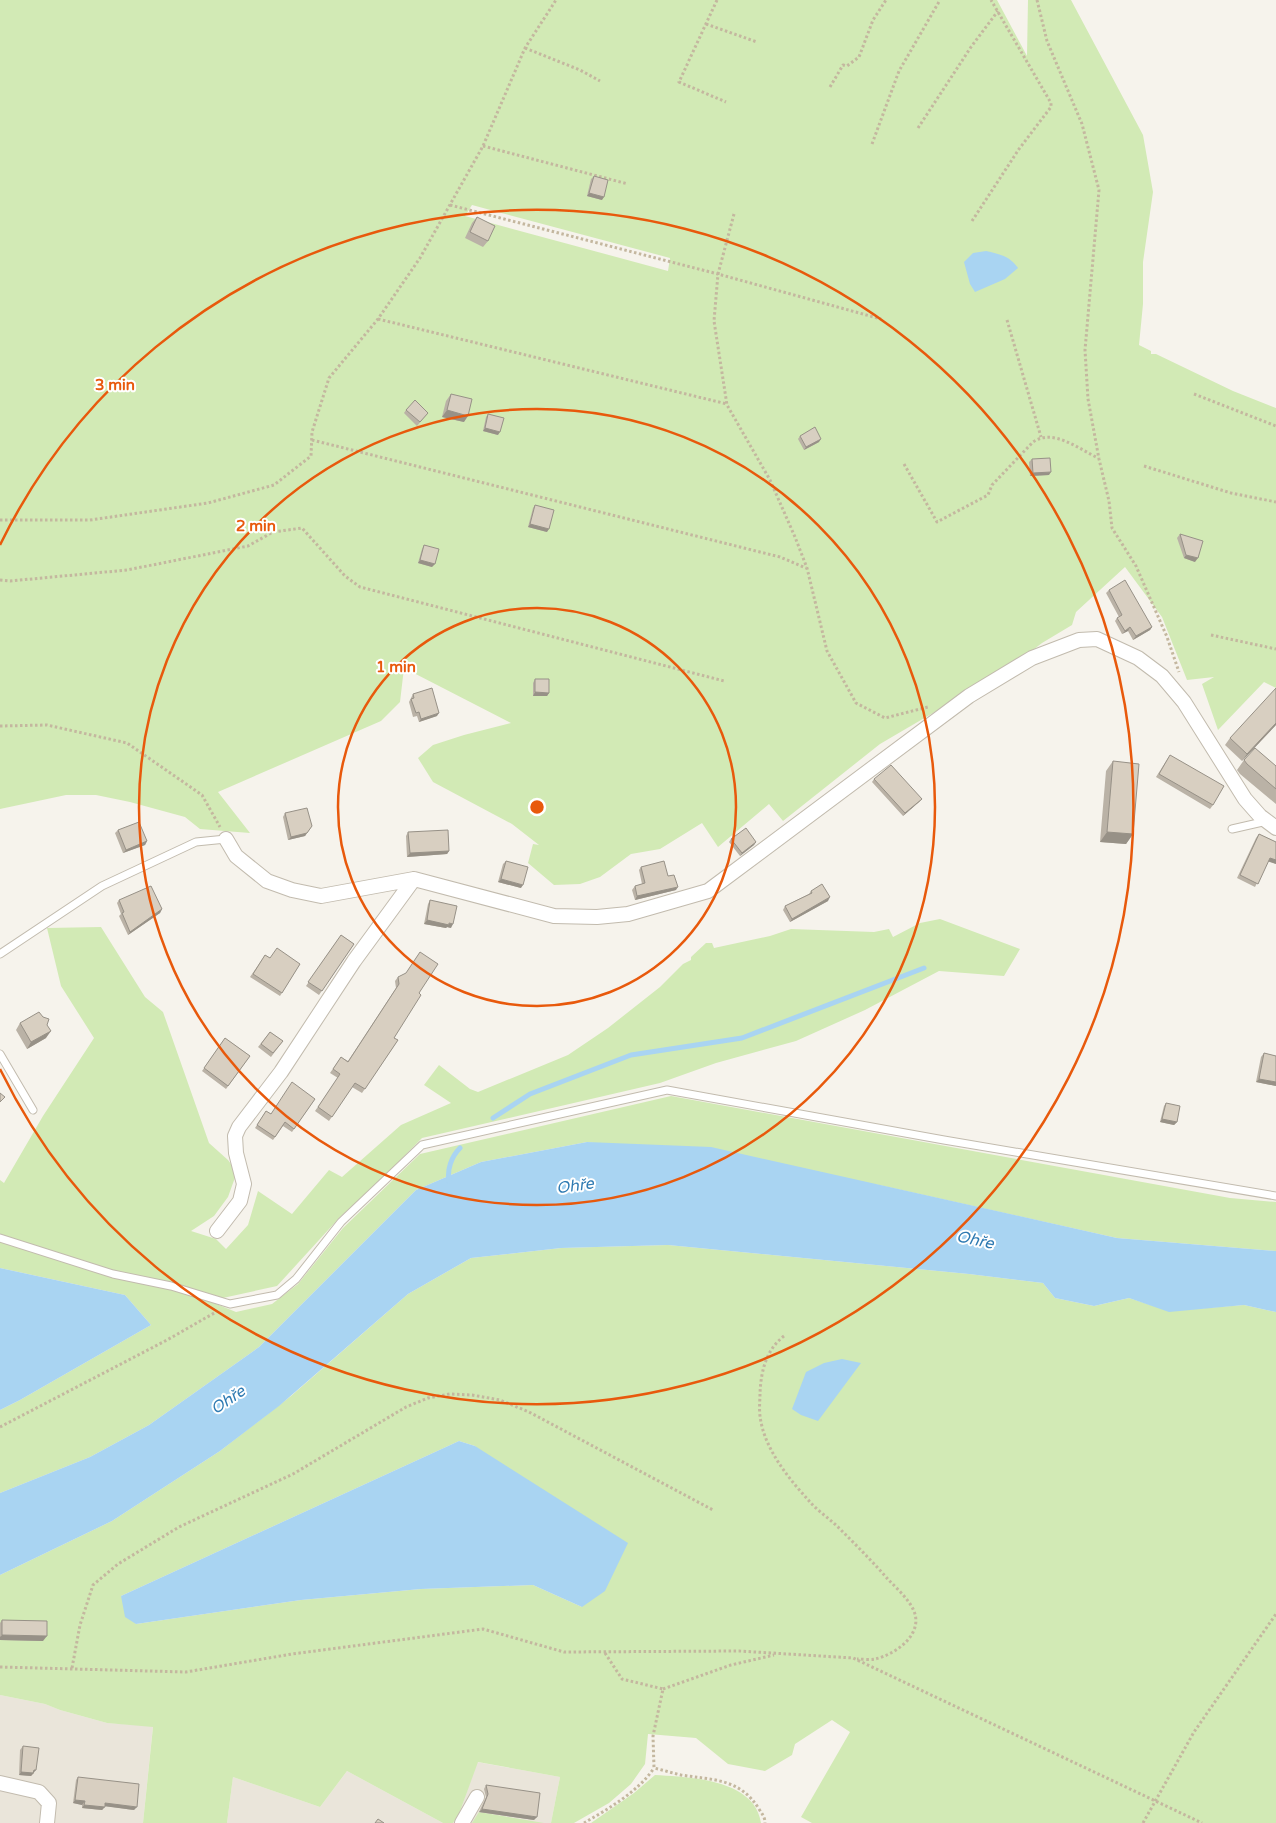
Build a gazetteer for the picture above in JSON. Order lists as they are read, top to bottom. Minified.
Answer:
{"water":["Ohře"],"rings":["3 min","2 min","1 min"]}
